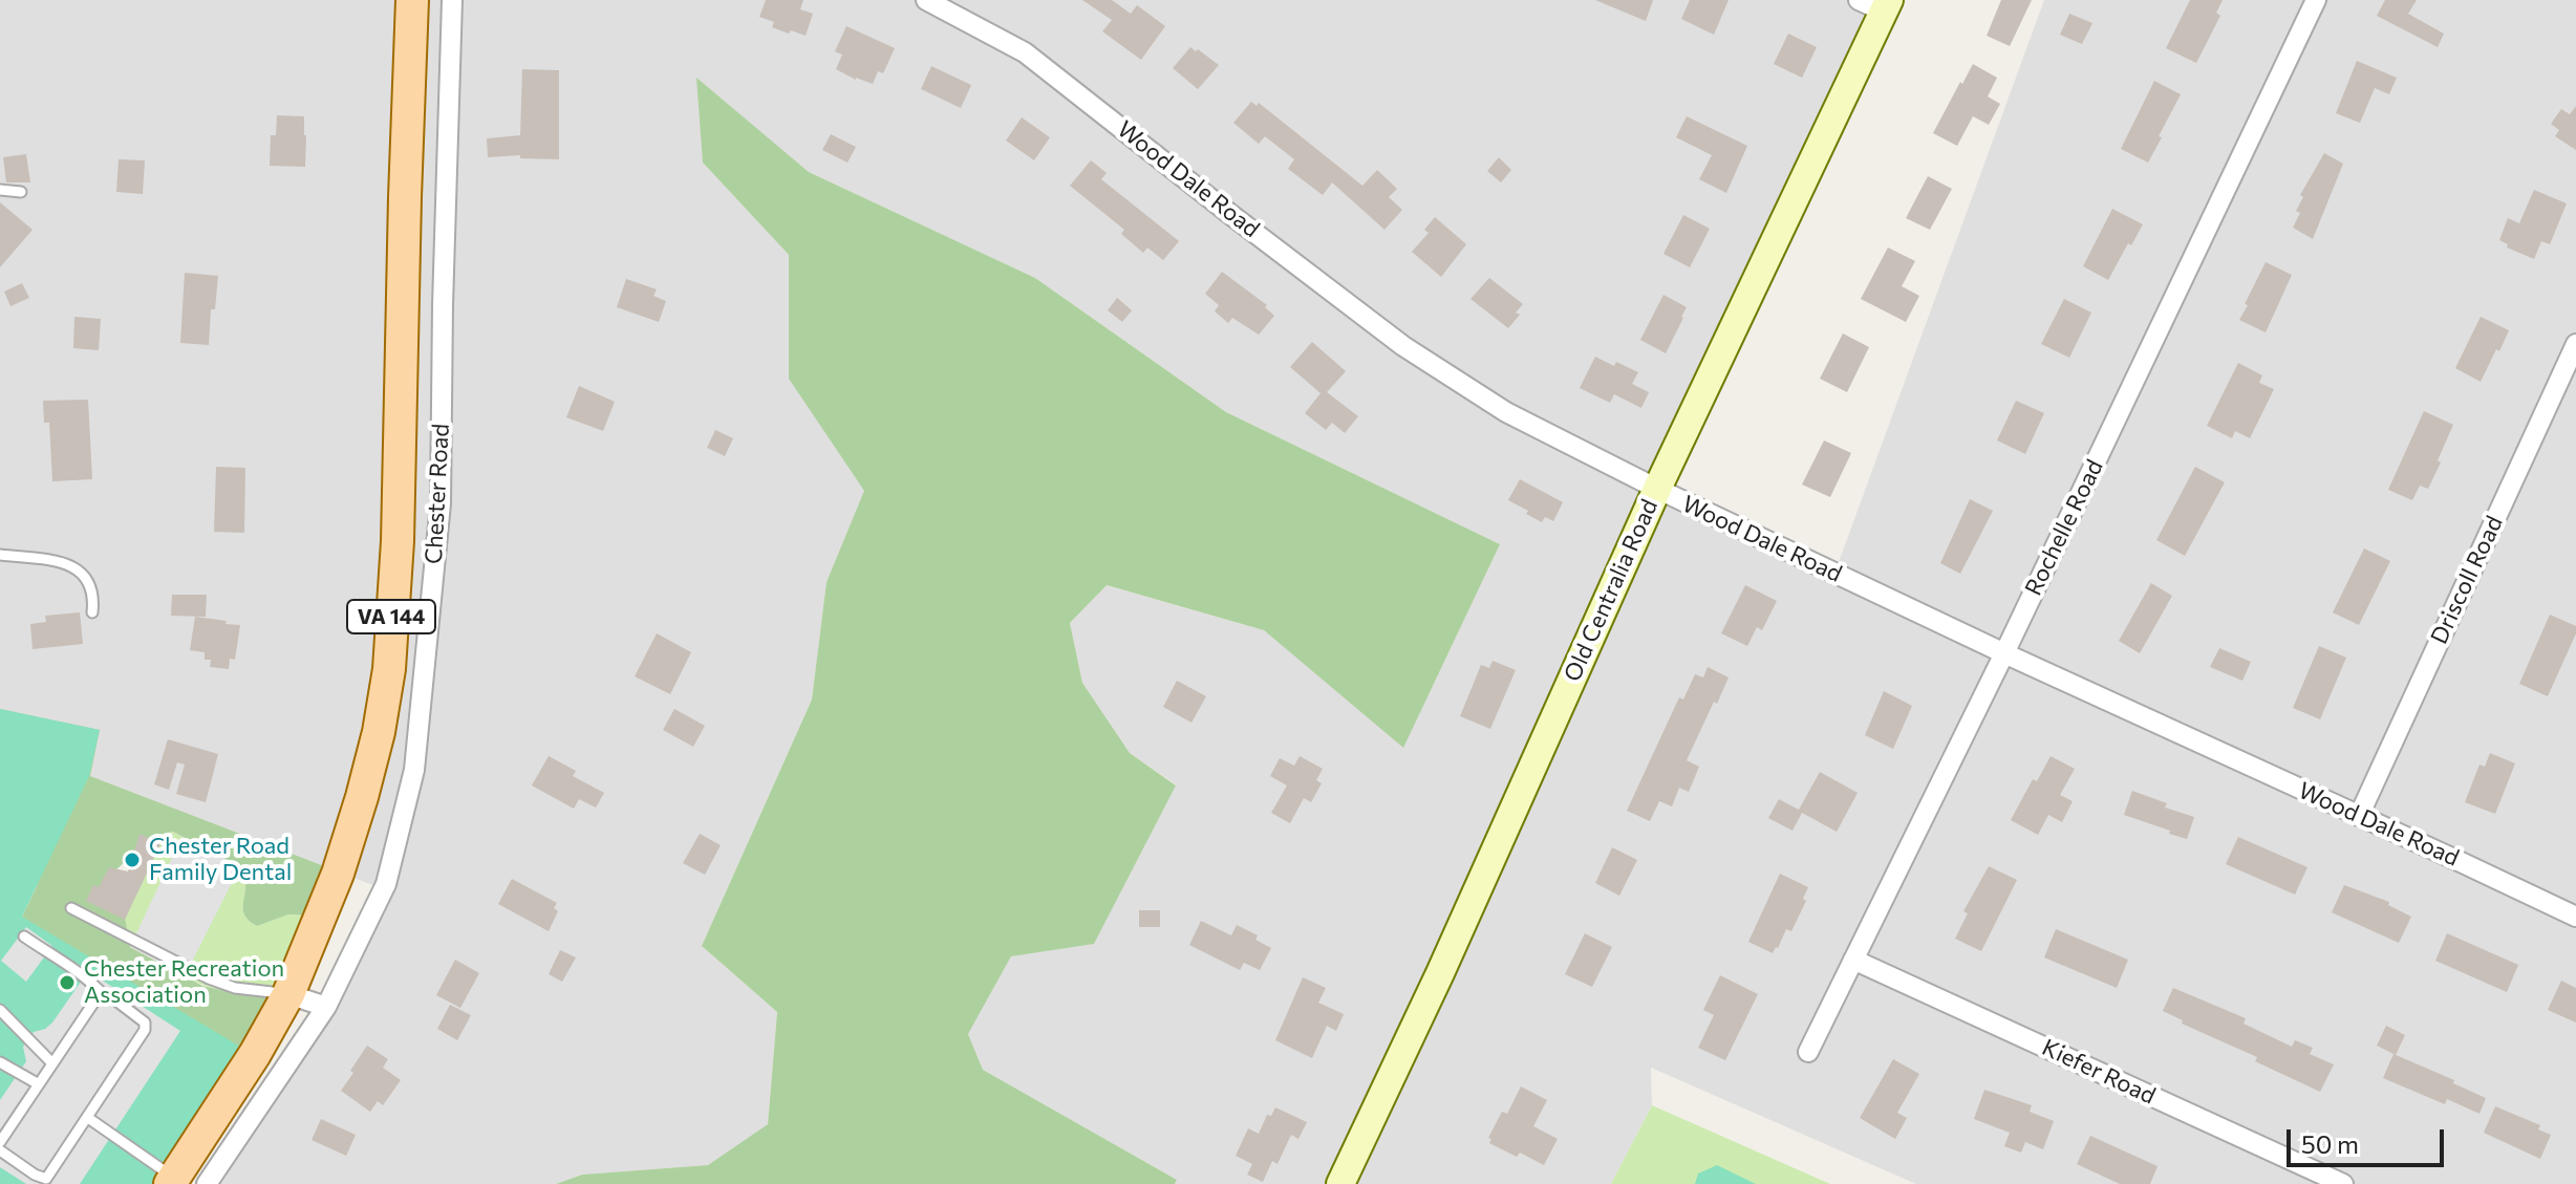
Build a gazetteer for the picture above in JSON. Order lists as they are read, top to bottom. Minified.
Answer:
{"streets":{"main road":["Chester Road","VA 144"],"street":["Wood Dale Road","Rochelle Road","Driscoll Road","Old Centralia Road","Kiefer Road"]},"crossings":[["Wood Dale Road","Rochelle Road"],["Wood Dale Road","Driscoll Road"],["Wood Dale Road","Old Centralia Road"],["Rochelle Road","Kiefer Road"]],"places":["Chester Road Family Dental","Chester Recreation Association"],"scale_bar":"50 m"}
